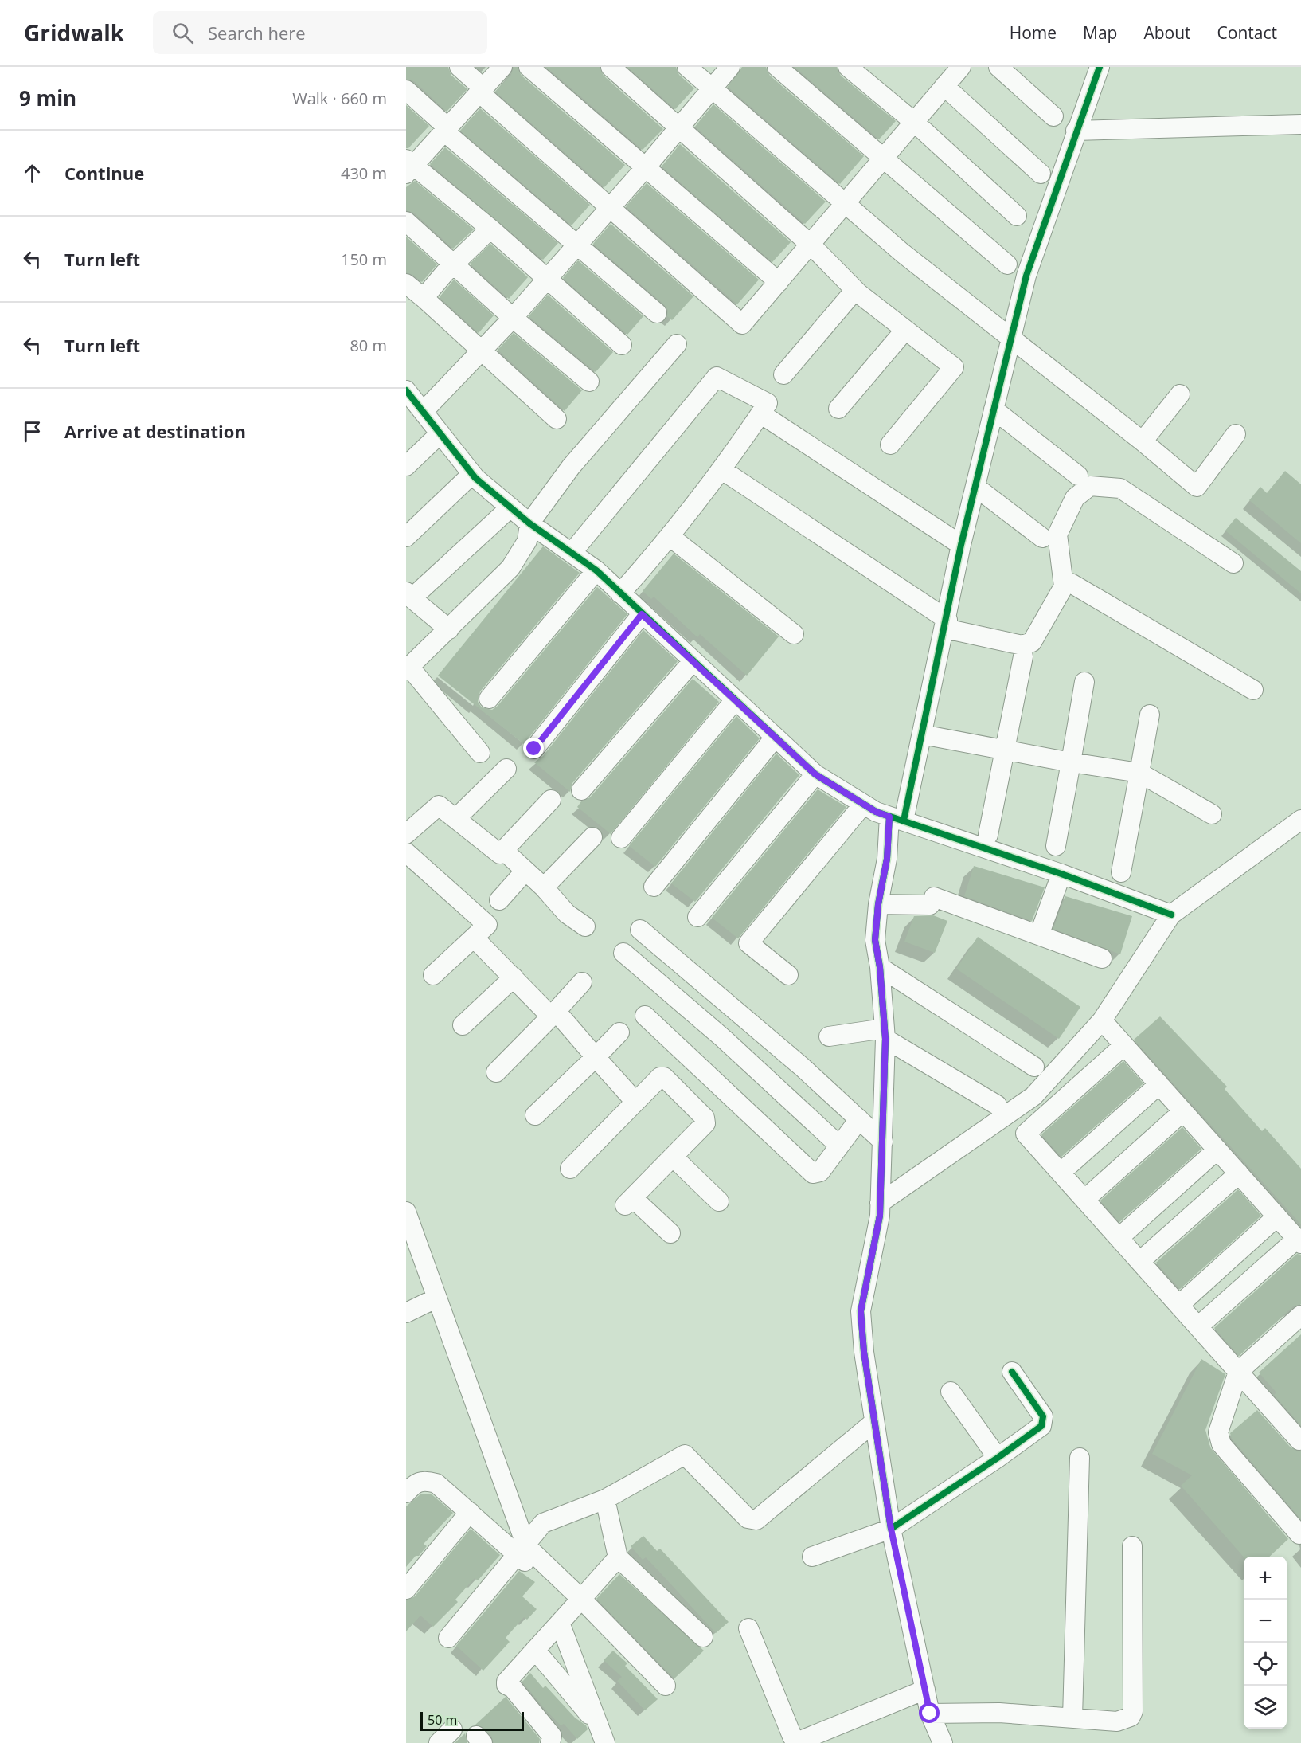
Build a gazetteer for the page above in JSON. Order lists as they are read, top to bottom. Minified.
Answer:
{"scale_bar":"50 m","page":{"header":"Gridwalk","search":"Search here","nav":["Home","Map","About","Contact"],"heading":["9 min","Walk · 660 m"],"list":[["Continue","430 m"],["Turn left","150 m"],["Turn left","80 m"],"Arrive at destination"],"map_buttons":["+","−"],"scale":"50 m"}}
